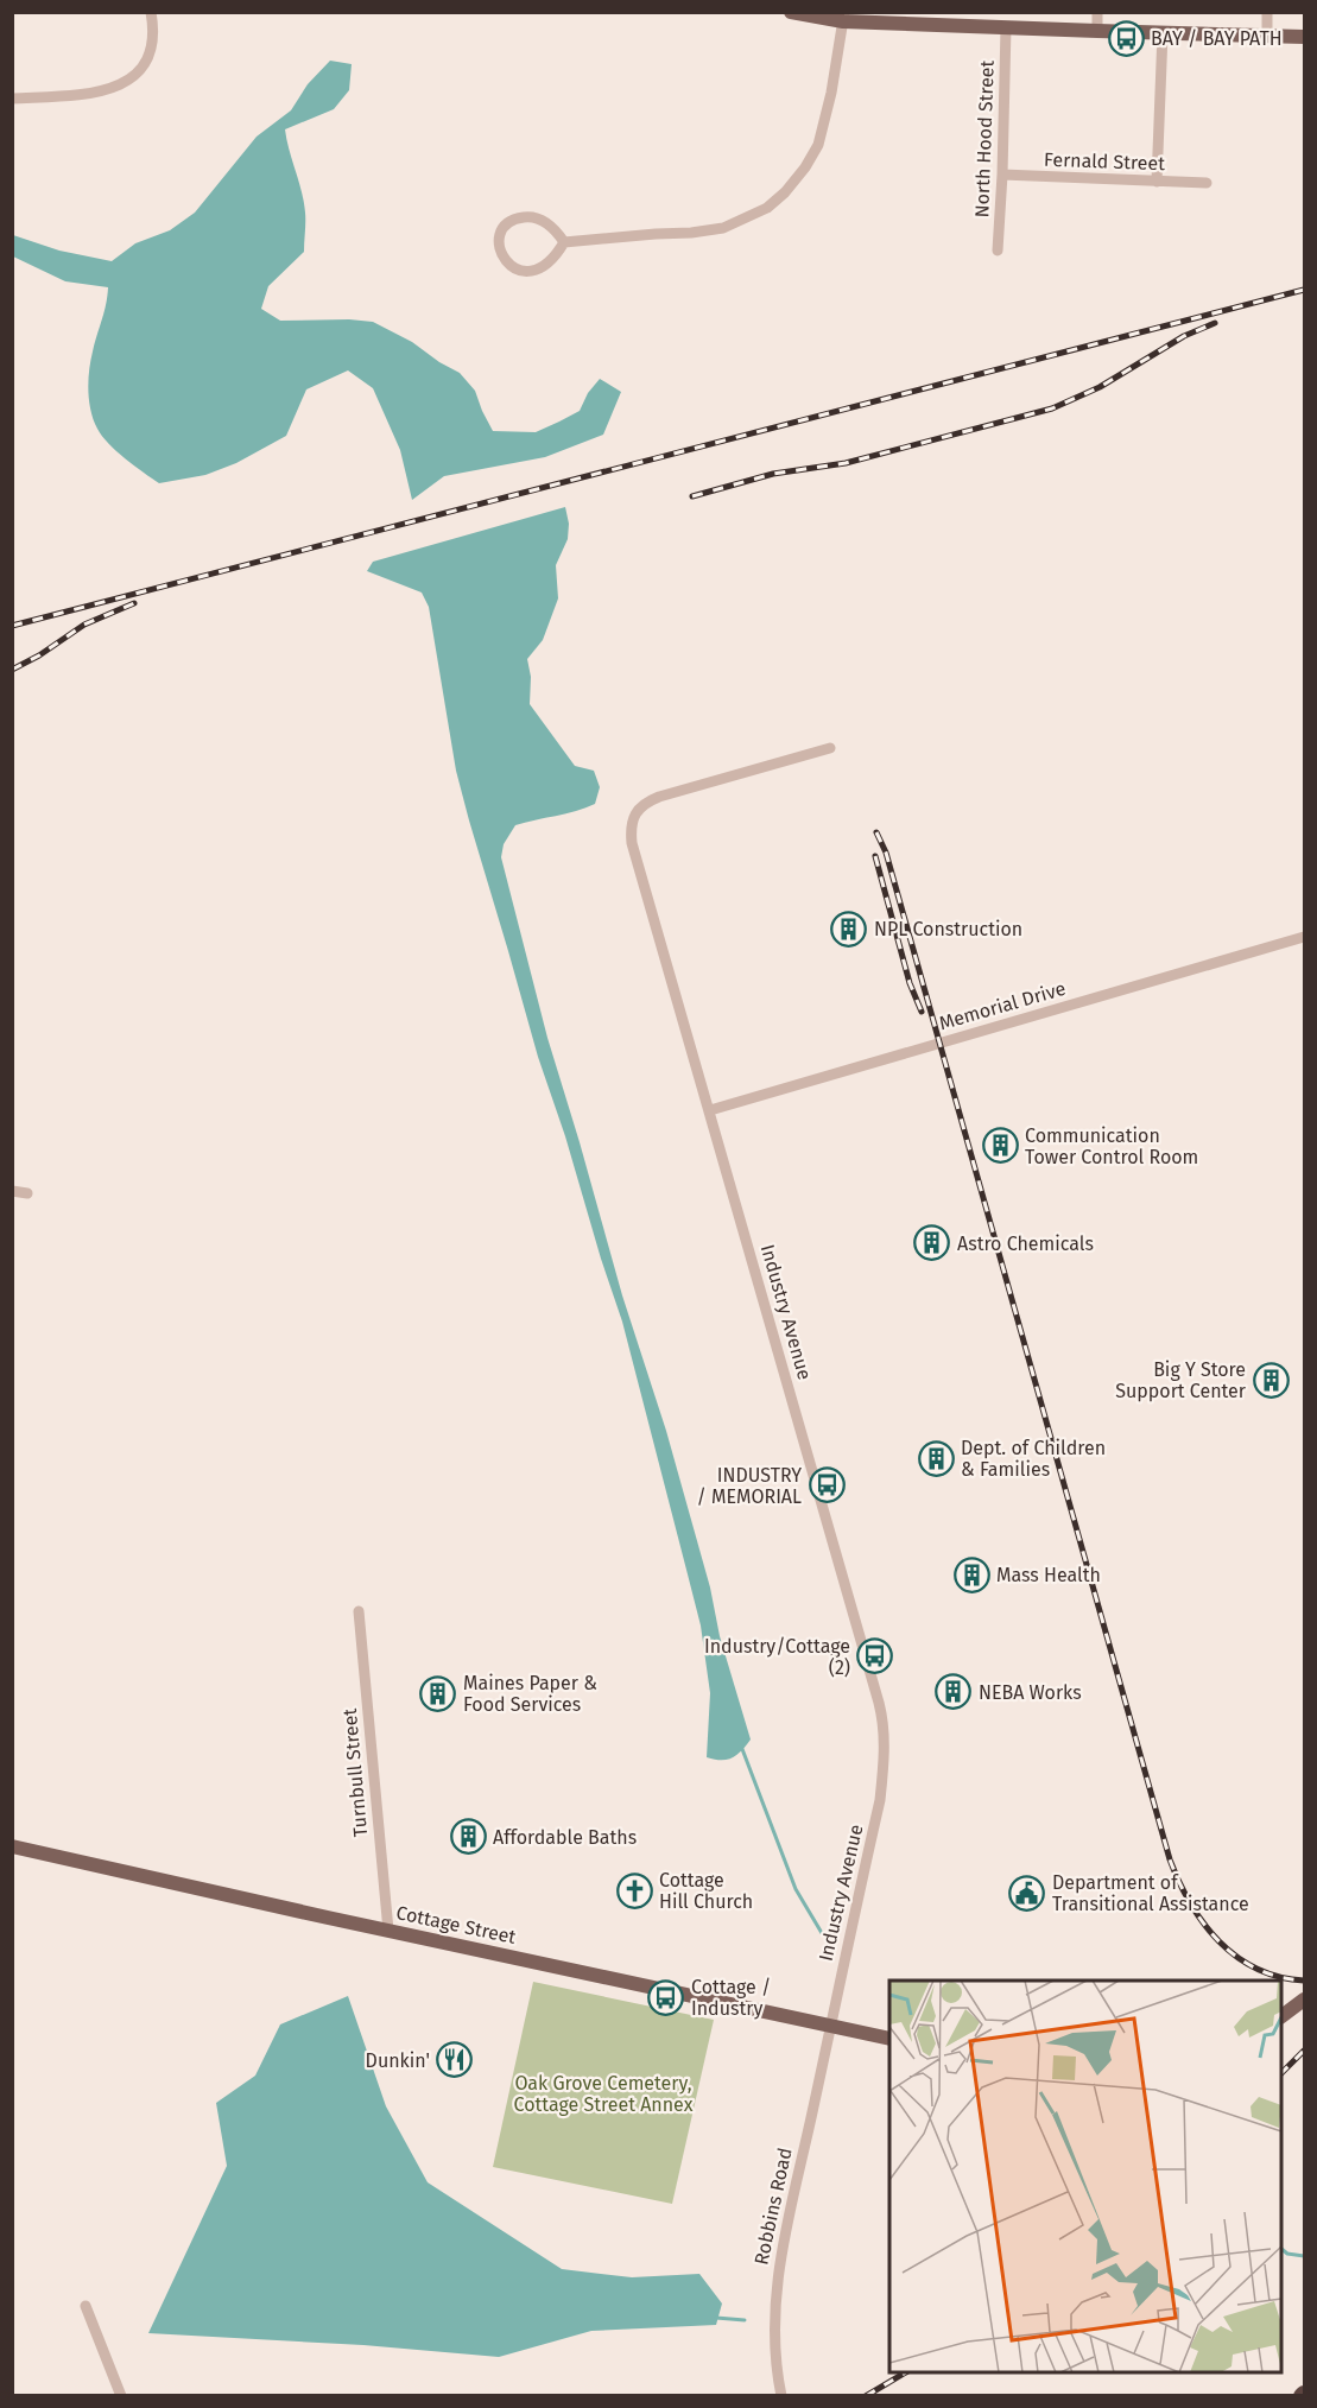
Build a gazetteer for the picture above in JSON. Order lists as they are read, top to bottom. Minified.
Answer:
{"streets":{"main road":["Cottage Street"],"street":["North Hood Street","Fernald Street","Memorial Drive","Industry Avenue","Turnbull Street","Robbins Road"]},"crossings":[["North Hood Street","Fernald Street"],["Memorial Drive","Industry Avenue"],["Industry Avenue","Cottage Street"],["Industry Avenue","Robbins Road"],["Turnbull Street","Cottage Street"],["Cottage Street","Robbins Road"]],"parks":["Oak Grove Cemetery, Cottage Street Annex"],"places":{"bus stop":["BAY / BAY PATH","INDUSTRY / MEMORIAL","Industry/Cottage (2)","Cottage / Industry"],"building":["NPL Construction","Communication Tower Control Room","Astro Chemicals","Big Y Store Support Center","Dept. of Children & Families","Mass Health","NEBA Works","Maines Paper & Food Services","Affordable Baths"],"church":["Cottage Hill Church"],"public building":["Department of Transitional Assistance"],"restaurant":["Dunkin'"]}}
